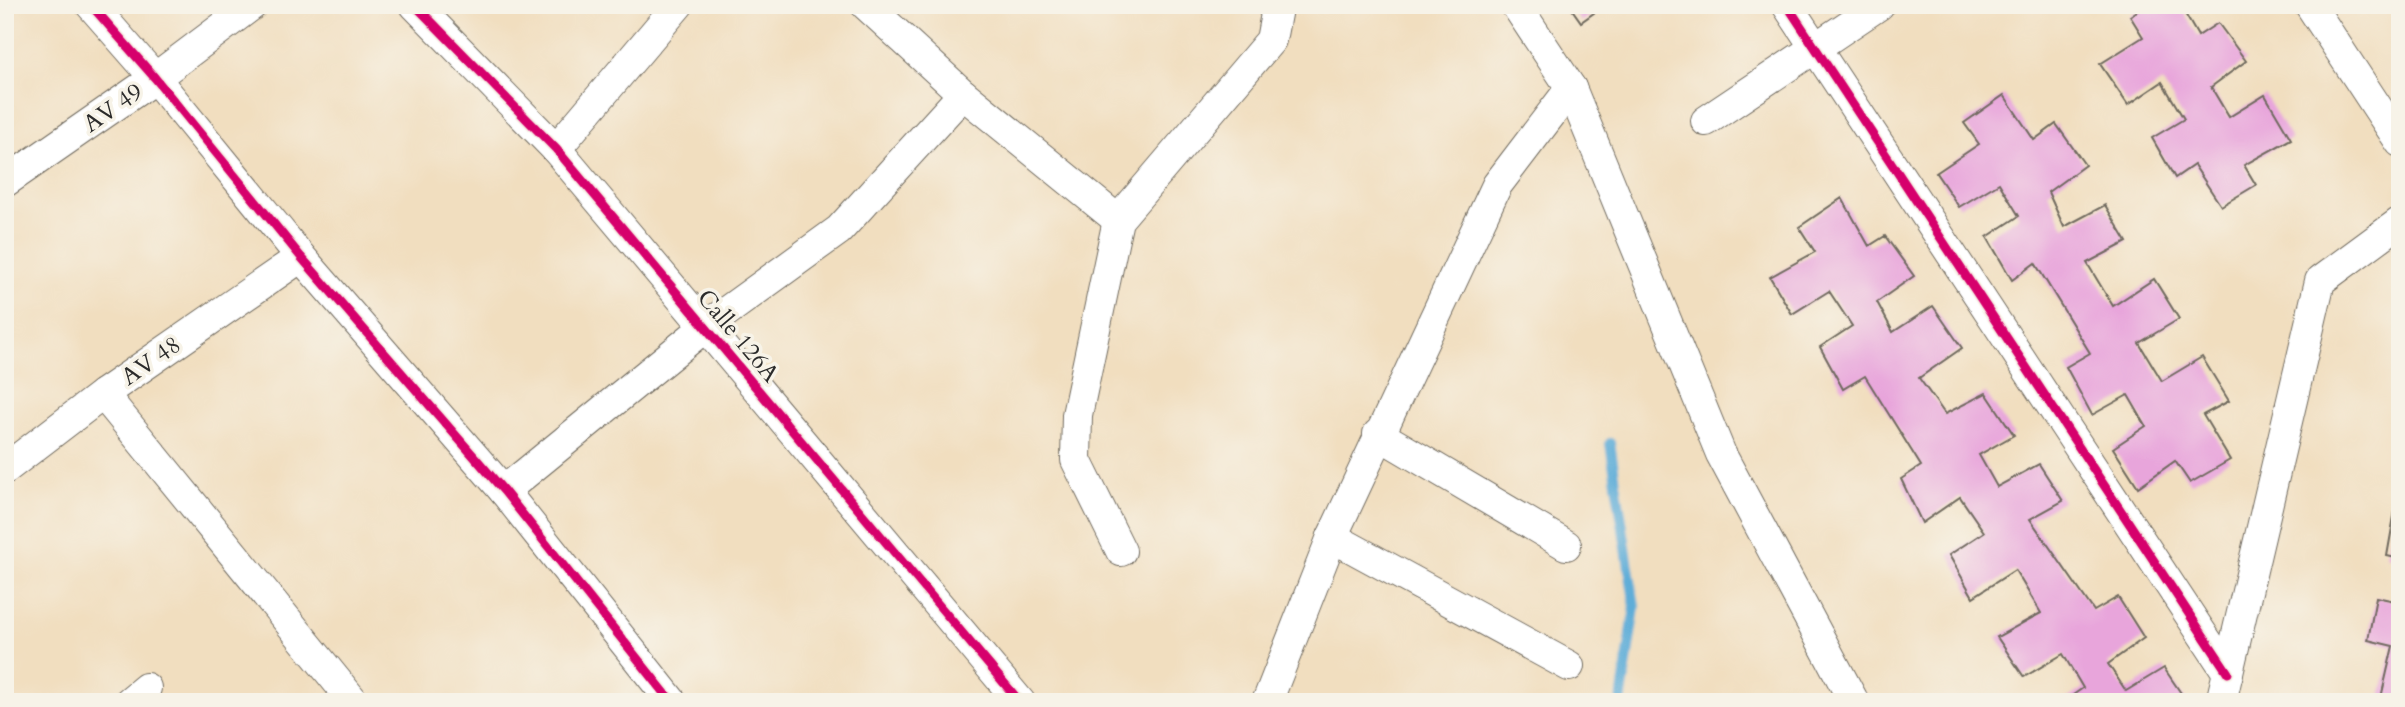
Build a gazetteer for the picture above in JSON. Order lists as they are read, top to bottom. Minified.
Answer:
{"streets":{"street":["AV 49","Calle 126A","AV 48"]}}
